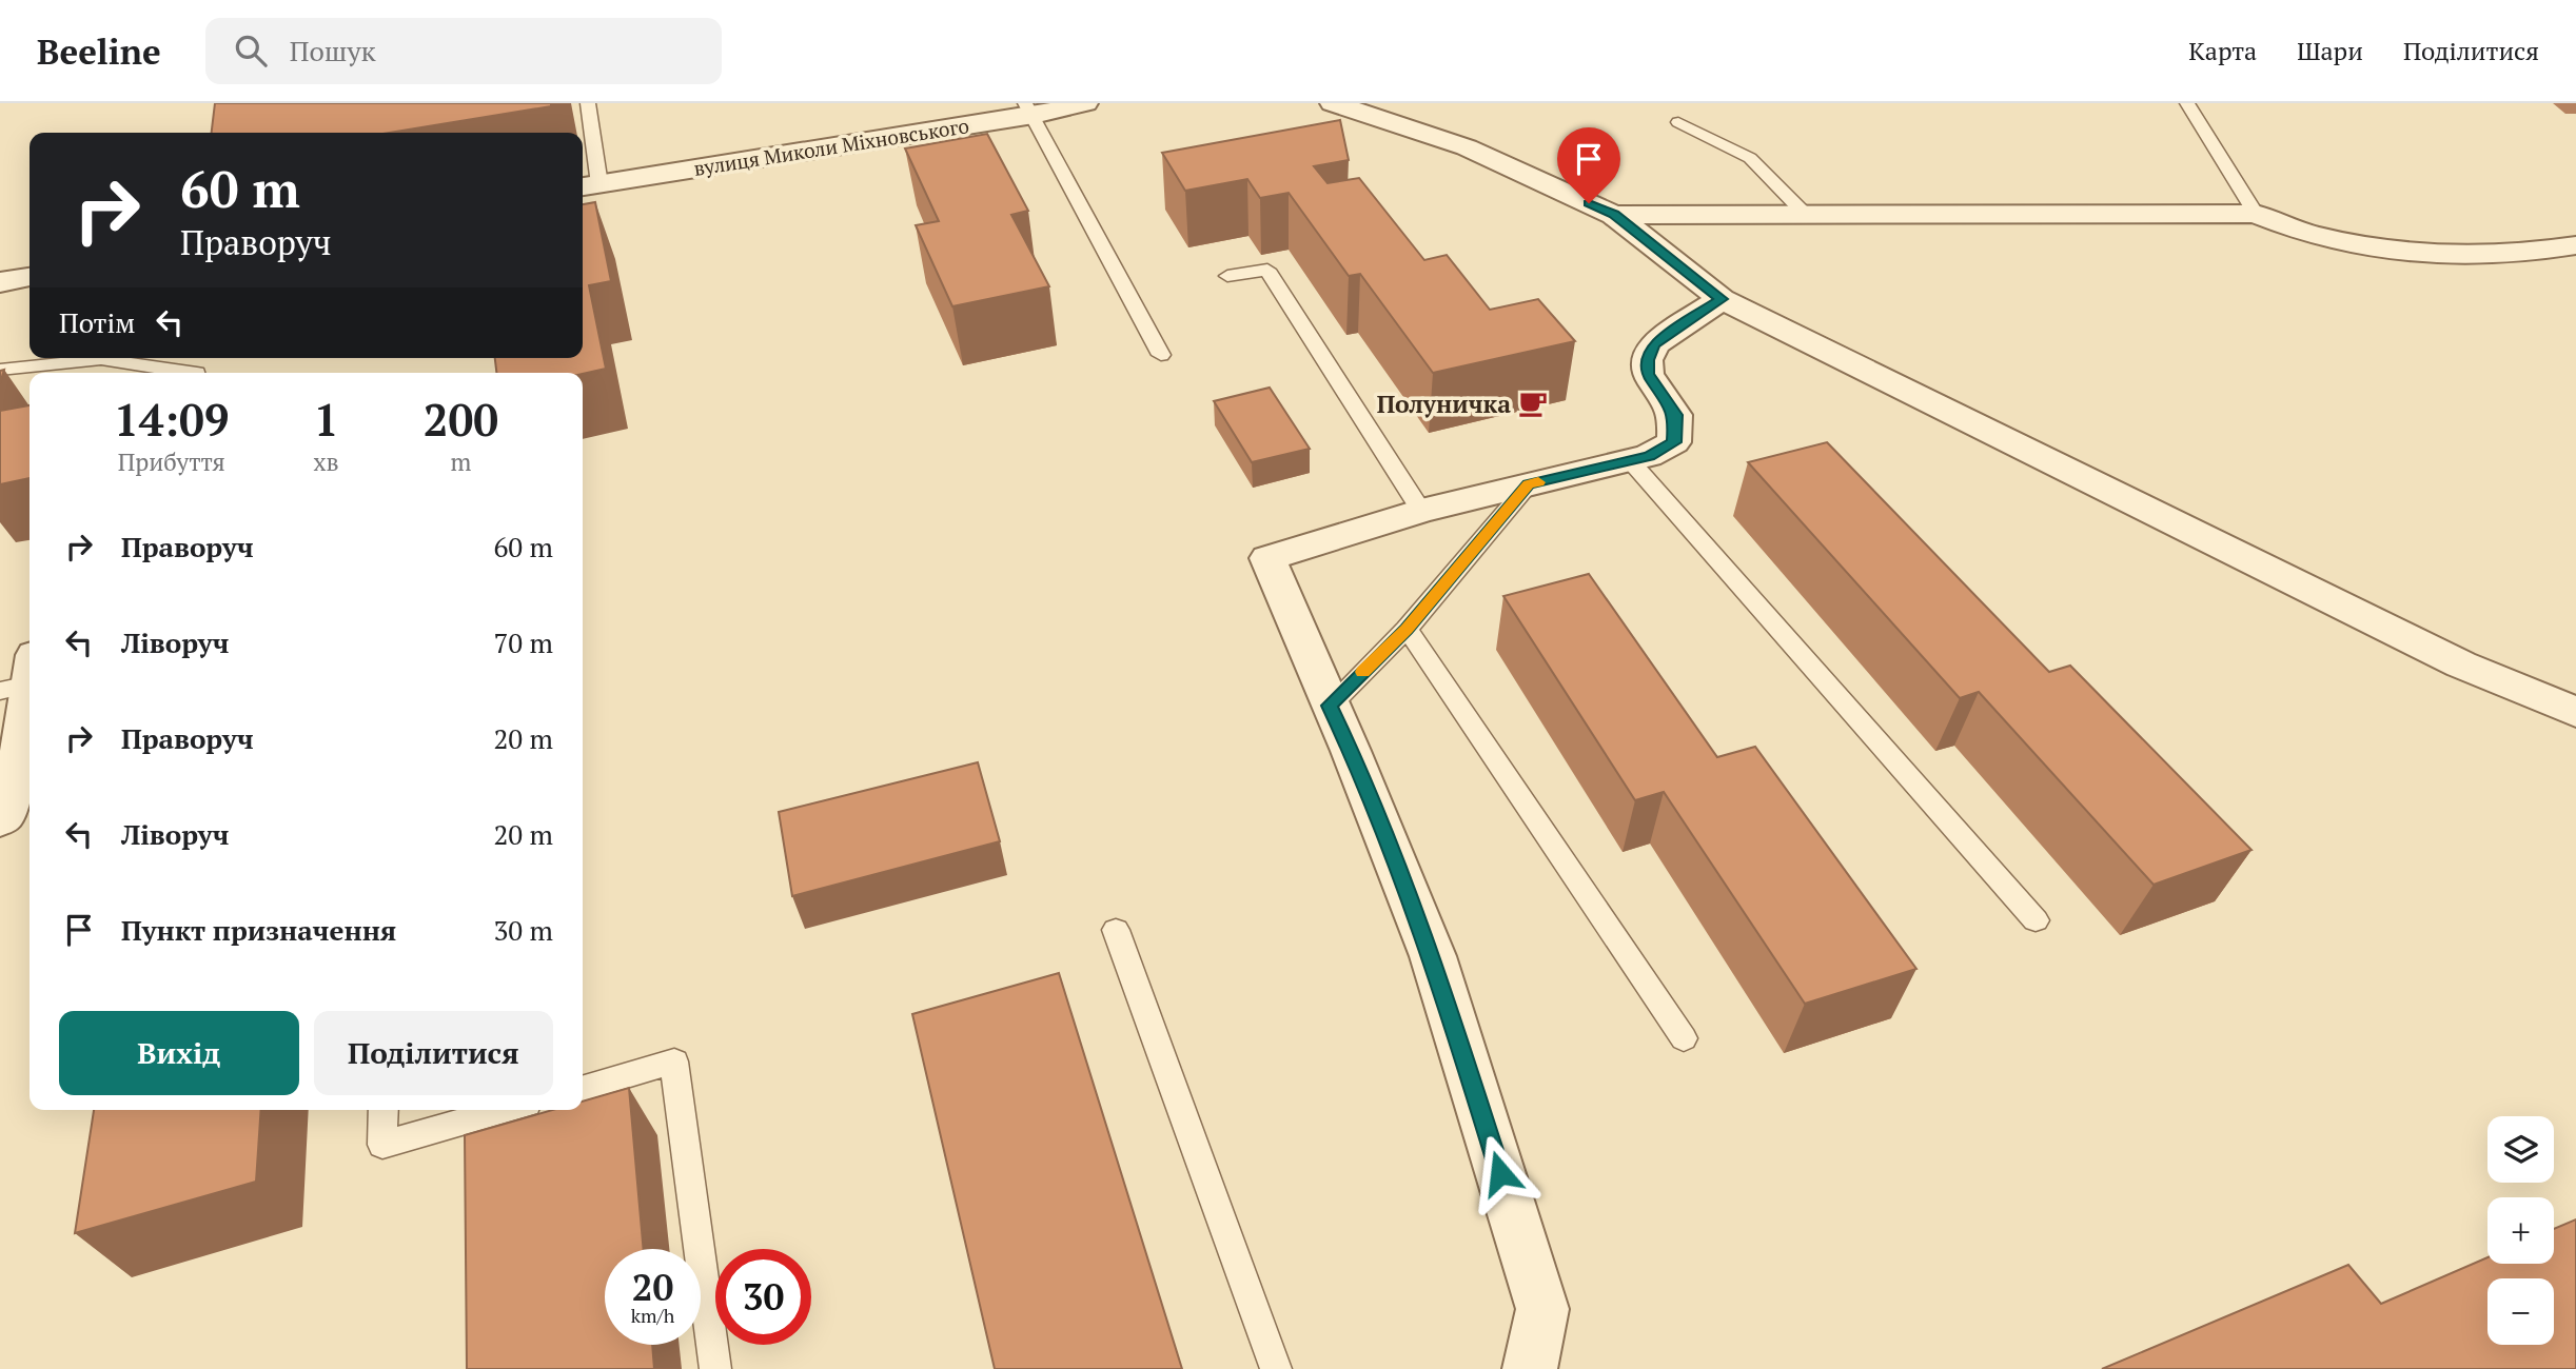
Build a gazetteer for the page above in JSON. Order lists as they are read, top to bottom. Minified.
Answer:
{"streets":{"street":["вулиця Миколи Міхновського"]},"places":{"cafe":["Полуничка"]},"page":{"header":"Beeline","search":"Пошук","nav":["Карта","Шари","Поділитися"],"turn":["60 m","Праворуч"],"then":"Потім","eta":["14:09","Прибуття","1","хв","200","m"],"list":[{"name":"Праворуч","value":"60 m"},{"name":"Ліворуч","value":"70 m"},{"name":"Праворуч","value":"20 m"},{"name":"Ліворуч","value":"20 m"},{"name":"Пункт призначення","value":"30 m"}],"buttons":["Вихід","Поділитися"],"map_buttons":["+","−"],"speed":"20 km/h","limit":"30"}}
